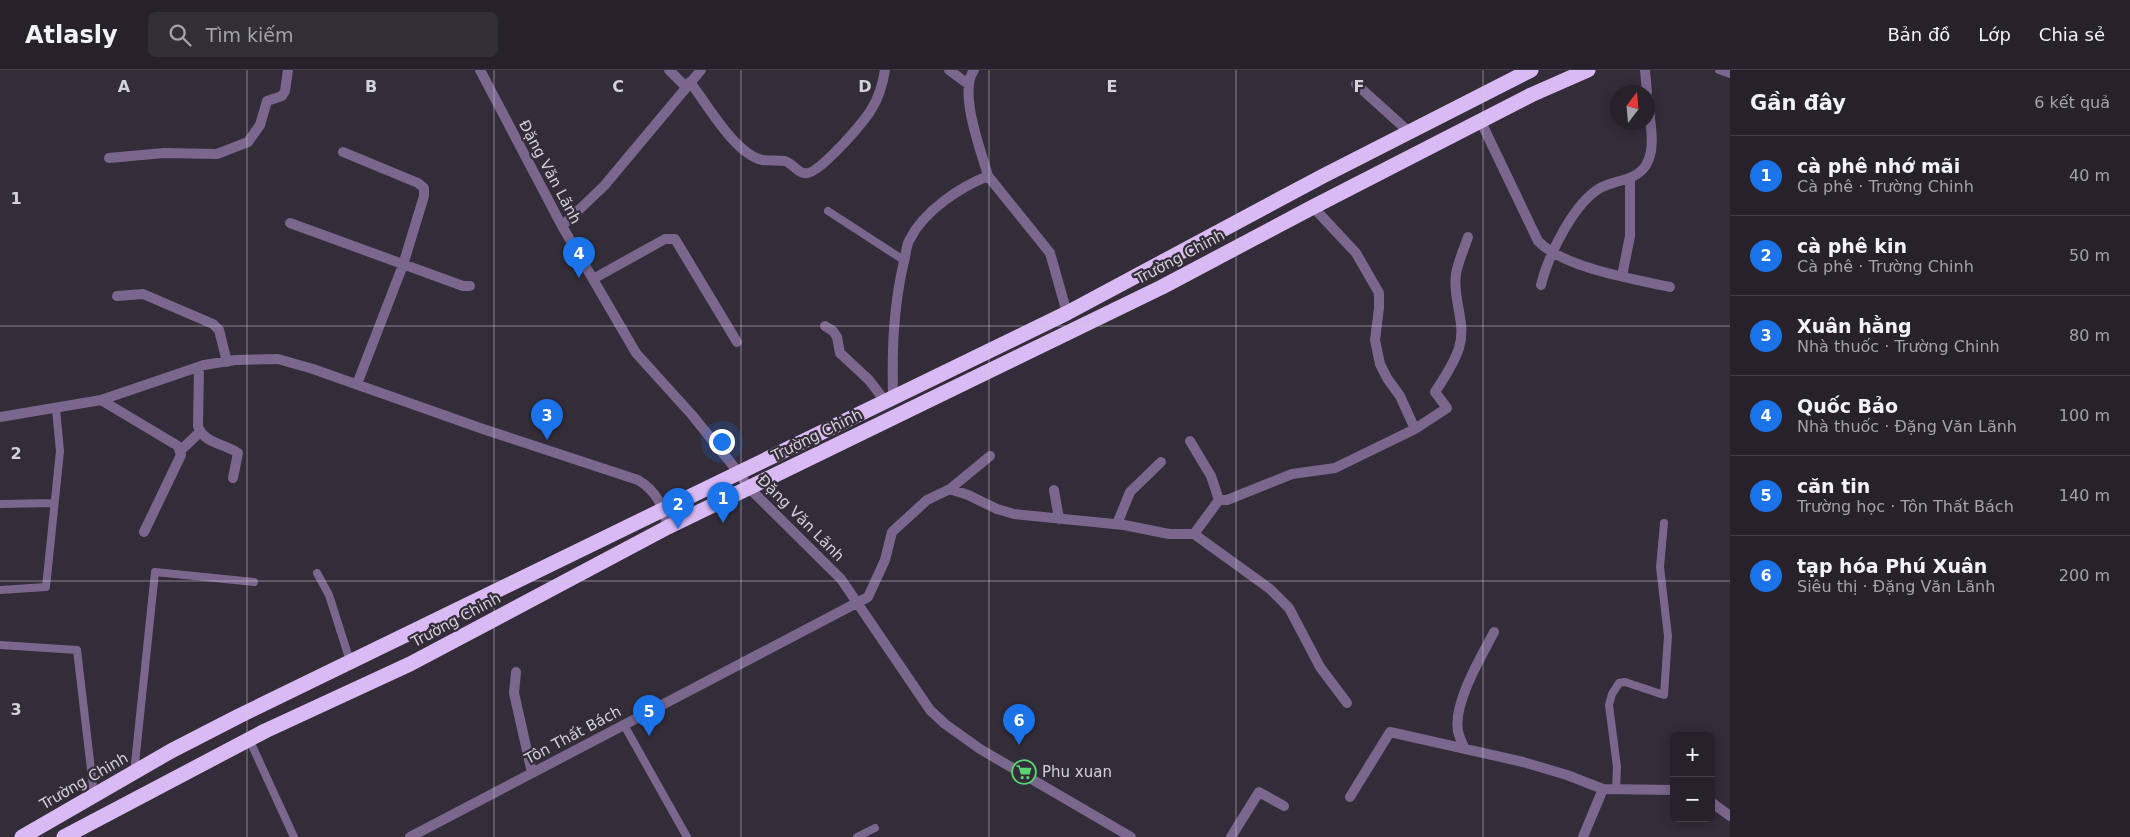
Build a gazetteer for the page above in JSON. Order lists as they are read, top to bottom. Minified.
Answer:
{"streets":{"highway":["Trường Chinh"],"street":["Đặng Văn Lãnh","Tôn Thất Bách"]},"crossings":[["Đặng Văn Lãnh","Trường Chinh"],["Đặng Văn Lãnh","Tôn Thất Bách"]],"places":{"supermarket":["Phu xuan"]},"north":"top","page":{"header":"Atlasly","search":"Tìm kiếm","nav":["Bản đồ","Lớp","Chia sẻ"],"heading":["Gần đây","6 kết quả"],"list":[{"mark":"1","name":"cà phê nhớ mãi","note":"Cà phê · Trường Chinh","value":"40 m"},{"mark":"2","name":"cà phê kin","note":"Cà phê · Trường Chinh","value":"50 m"},{"mark":"3","name":"Xuân hằng","note":"Nhà thuốc · Trường Chinh","value":"80 m"},{"mark":"4","name":"Quốc Bảo","note":"Nhà thuốc · Đặng Văn Lãnh","value":"100 m"},{"mark":"5","name":"căn tin","note":"Trường học · Tôn Thất Bách","value":"140 m"},{"mark":"6","name":"tạp hóa Phú Xuân","note":"Siêu thị · Đặng Văn Lãnh","value":"200 m"}],"pins":["4","3","1","2","5","6"],"map_buttons":["+","−"]},"grid":{"columns":["A","B","C","D","E","F"],"rows":["1","2","3"]}}
